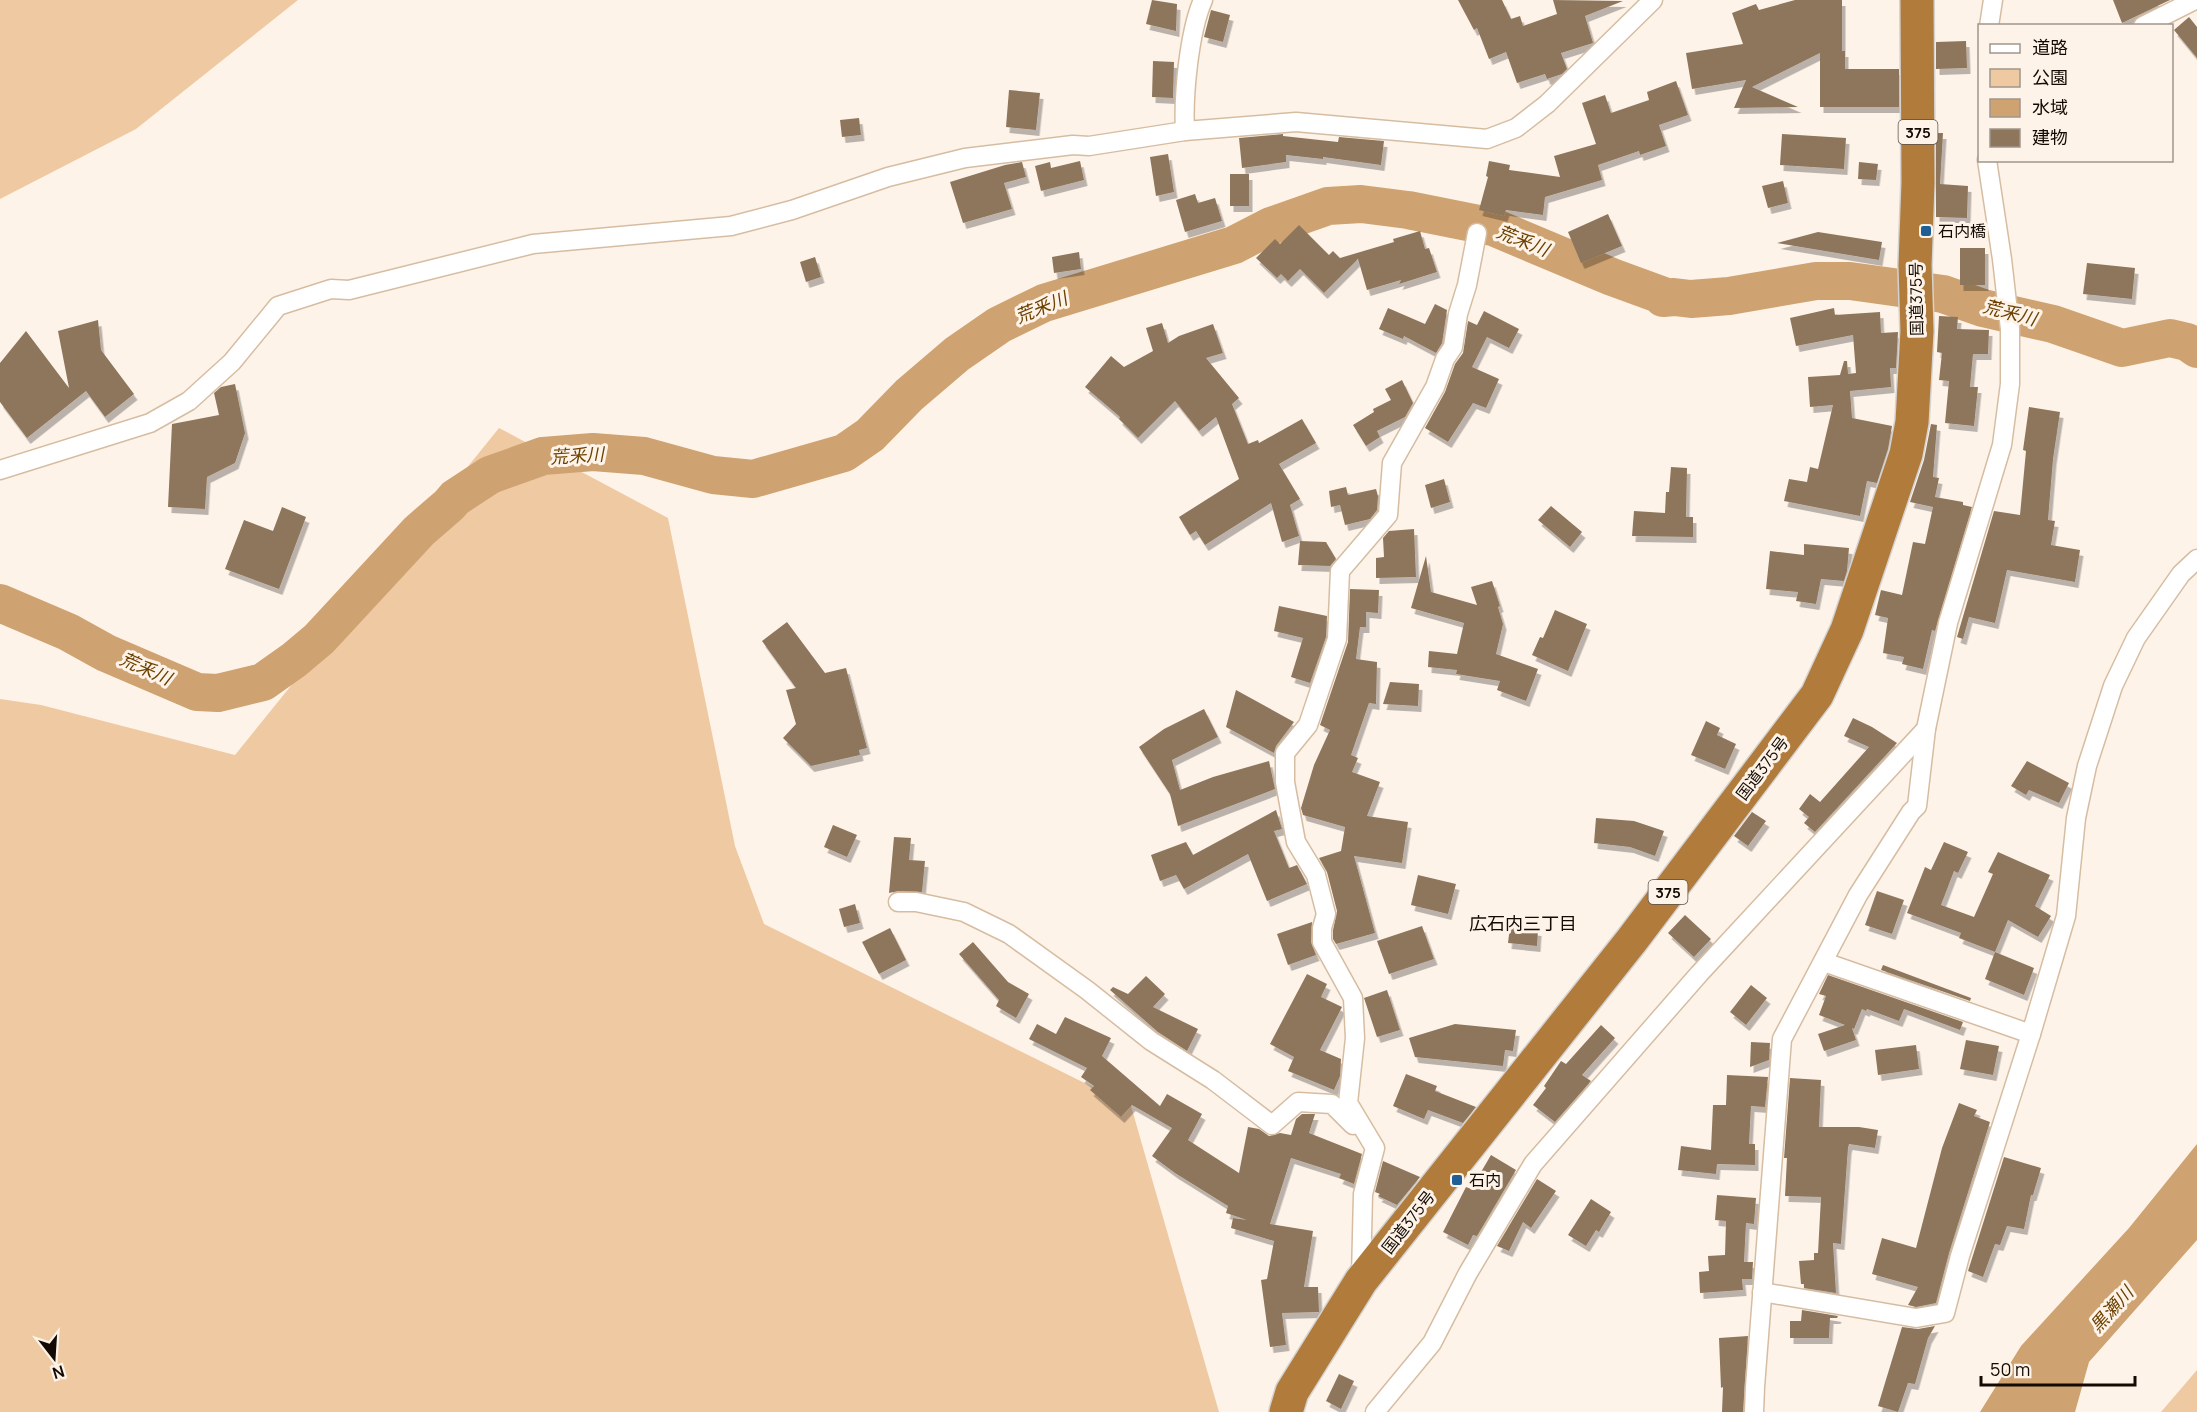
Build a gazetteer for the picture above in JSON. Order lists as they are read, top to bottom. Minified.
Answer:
{"streets":{"highway":["375","国道375号"]},"districts":["広石内三丁目"],"water":["荒釆川","黒瀬川"],"places":{"transit":["石内橋","石内"]},"legend":["道路","公園","水域","建物"],"scale_bar":"50 m","north":"bottom"}
